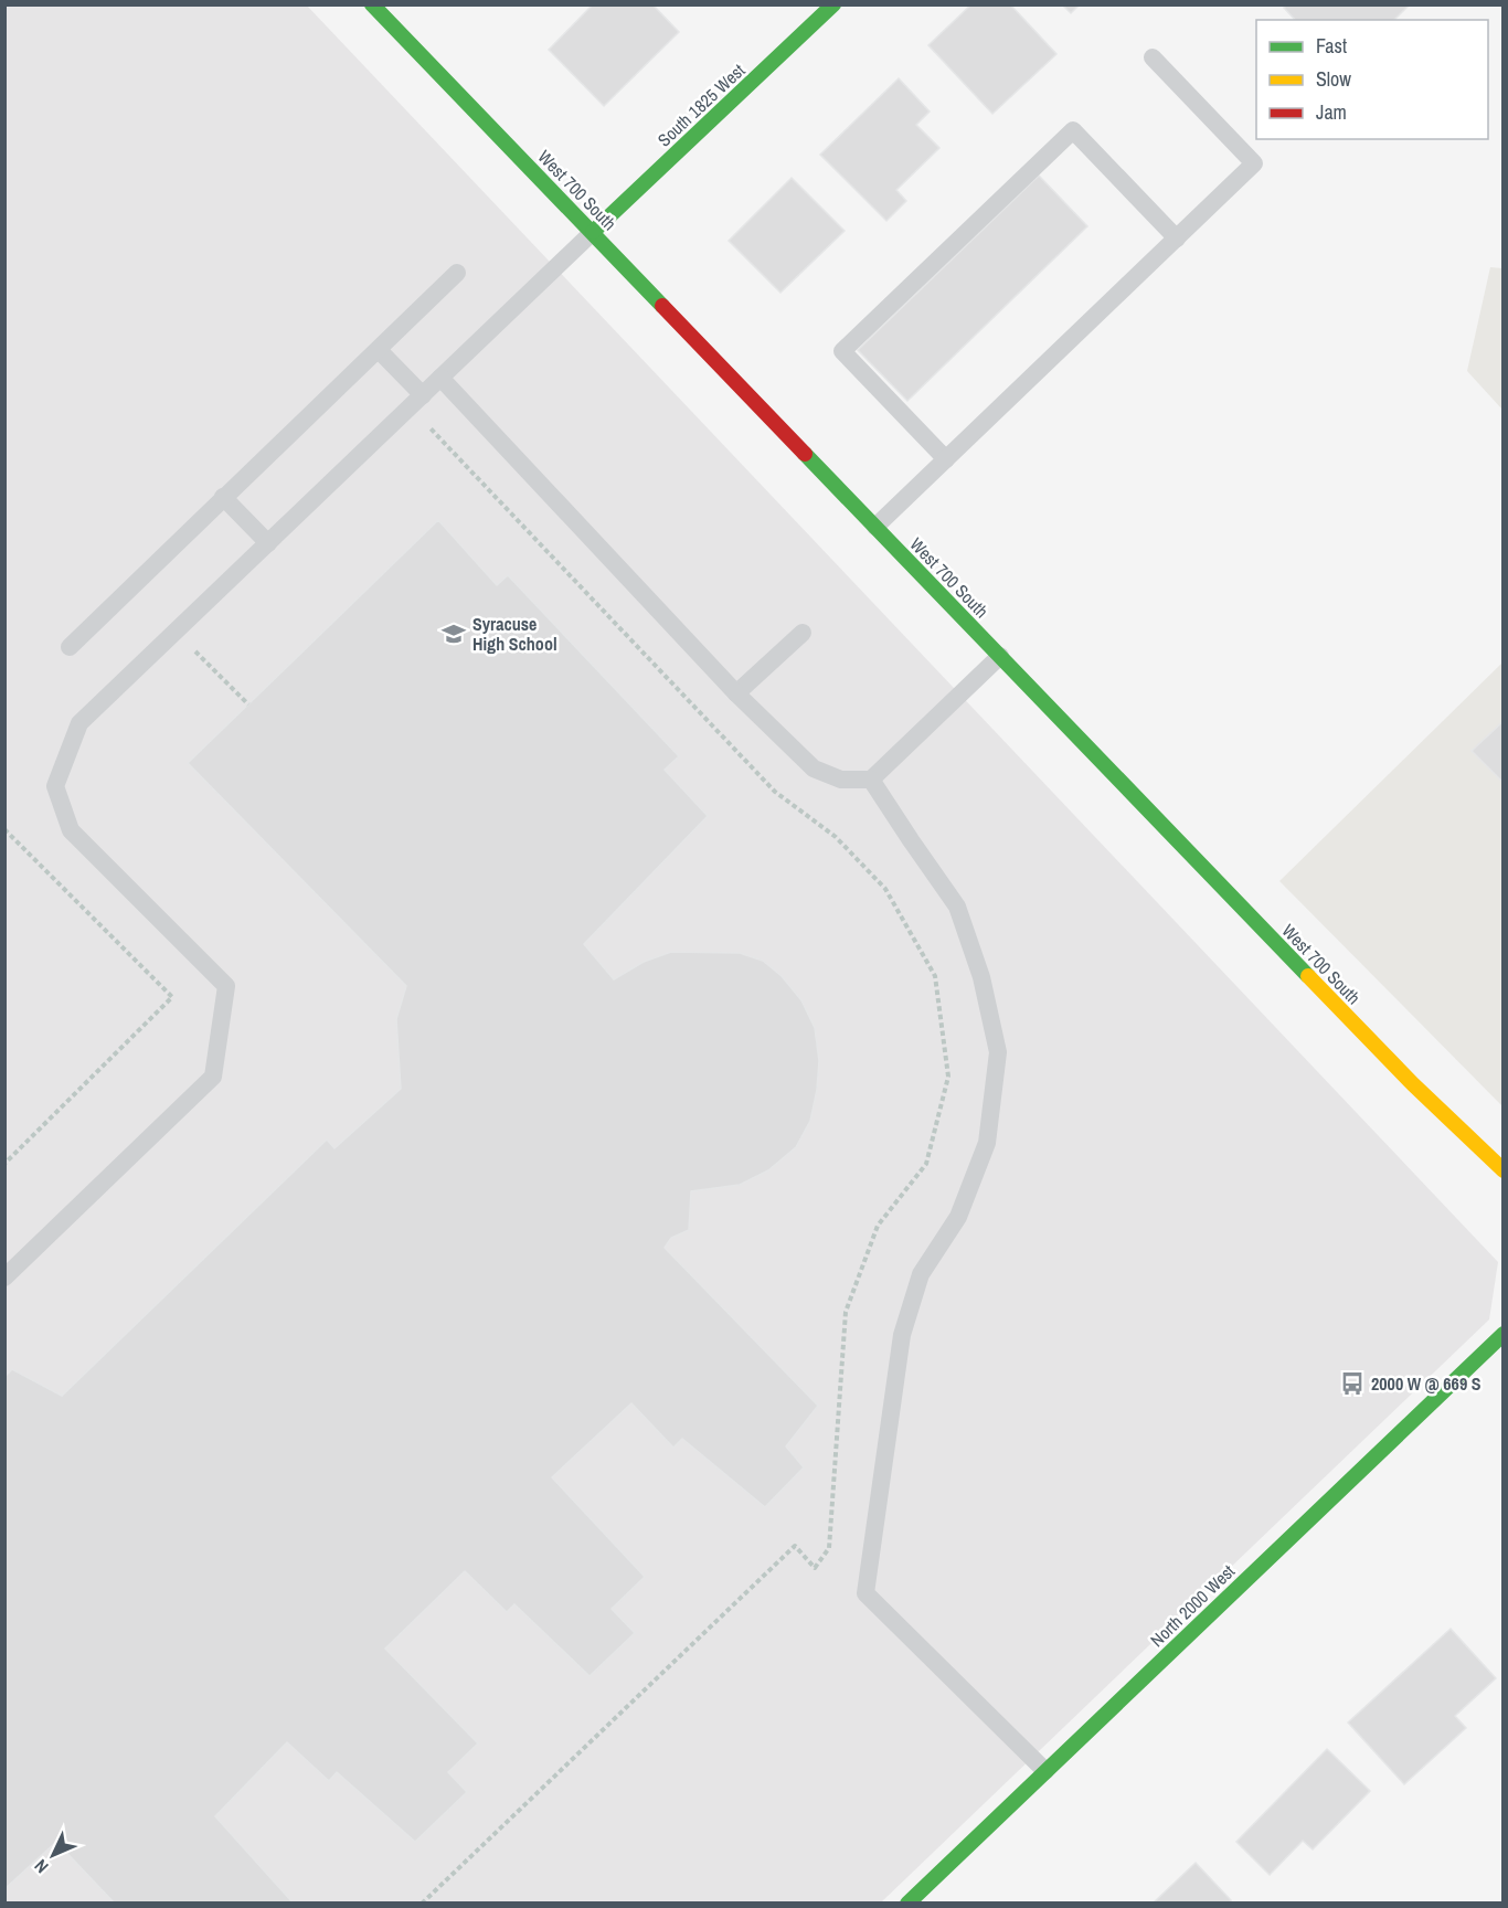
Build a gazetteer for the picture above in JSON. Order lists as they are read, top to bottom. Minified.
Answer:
{"streets":{"street":["South 1825 West","West 700 South","North 2000 West"]},"crossings":[["South 1825 West","West 700 South"]],"places":{"school or university":["Syracuse High School"],"bus stop":["2000 W @ 669 S"]},"legend":["Fast","Slow","Jam"],"north":"bottom left"}
